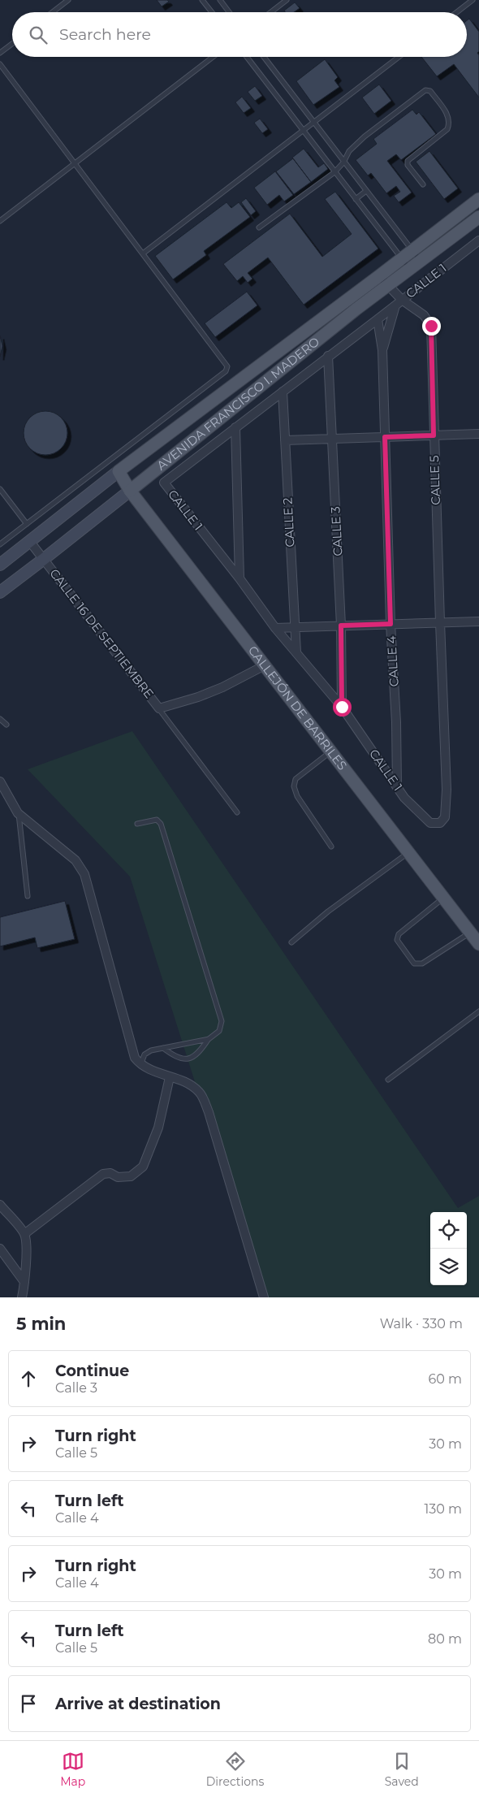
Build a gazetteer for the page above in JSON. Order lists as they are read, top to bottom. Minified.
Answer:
{"streets":{"main road":["AVENIDA FRANCISCO I. MADERO","CALLEJÓN DE BARRILES"],"street":["CALLE 1","CALLE 5","CALLE 2","CALLE 3","CALLE 16 DE SEPTIEMBRE","CALLE 4"]},"crossings":[["CALLE 1","CALLE 5"],["CALLE 1","CALLE 2"],["CALLE 1","CALLE 3"],["CALLE 1","CALLE 4"],["AVENIDA FRANCISCO I. MADERO","CALLE 5"],["AVENIDA FRANCISCO I. MADERO","CALLE 16 DE SEPTIEMBRE"],["AVENIDA FRANCISCO I. MADERO","CALLEJÓN DE BARRILES"],["CALLE 5","CALLE 4"]],"page":{"search":"Search here","heading":["5 min","Walk · 330 m"],"list":[["Continue","Calle 3","60 m"],["Turn right","Calle 5","30 m"],["Turn left","Calle 4","130 m"],["Turn right","Calle 4","30 m"],["Turn left","Calle 5","80 m"],"Arrive at destination"],"nav":["Map","Directions","Saved"]}}
